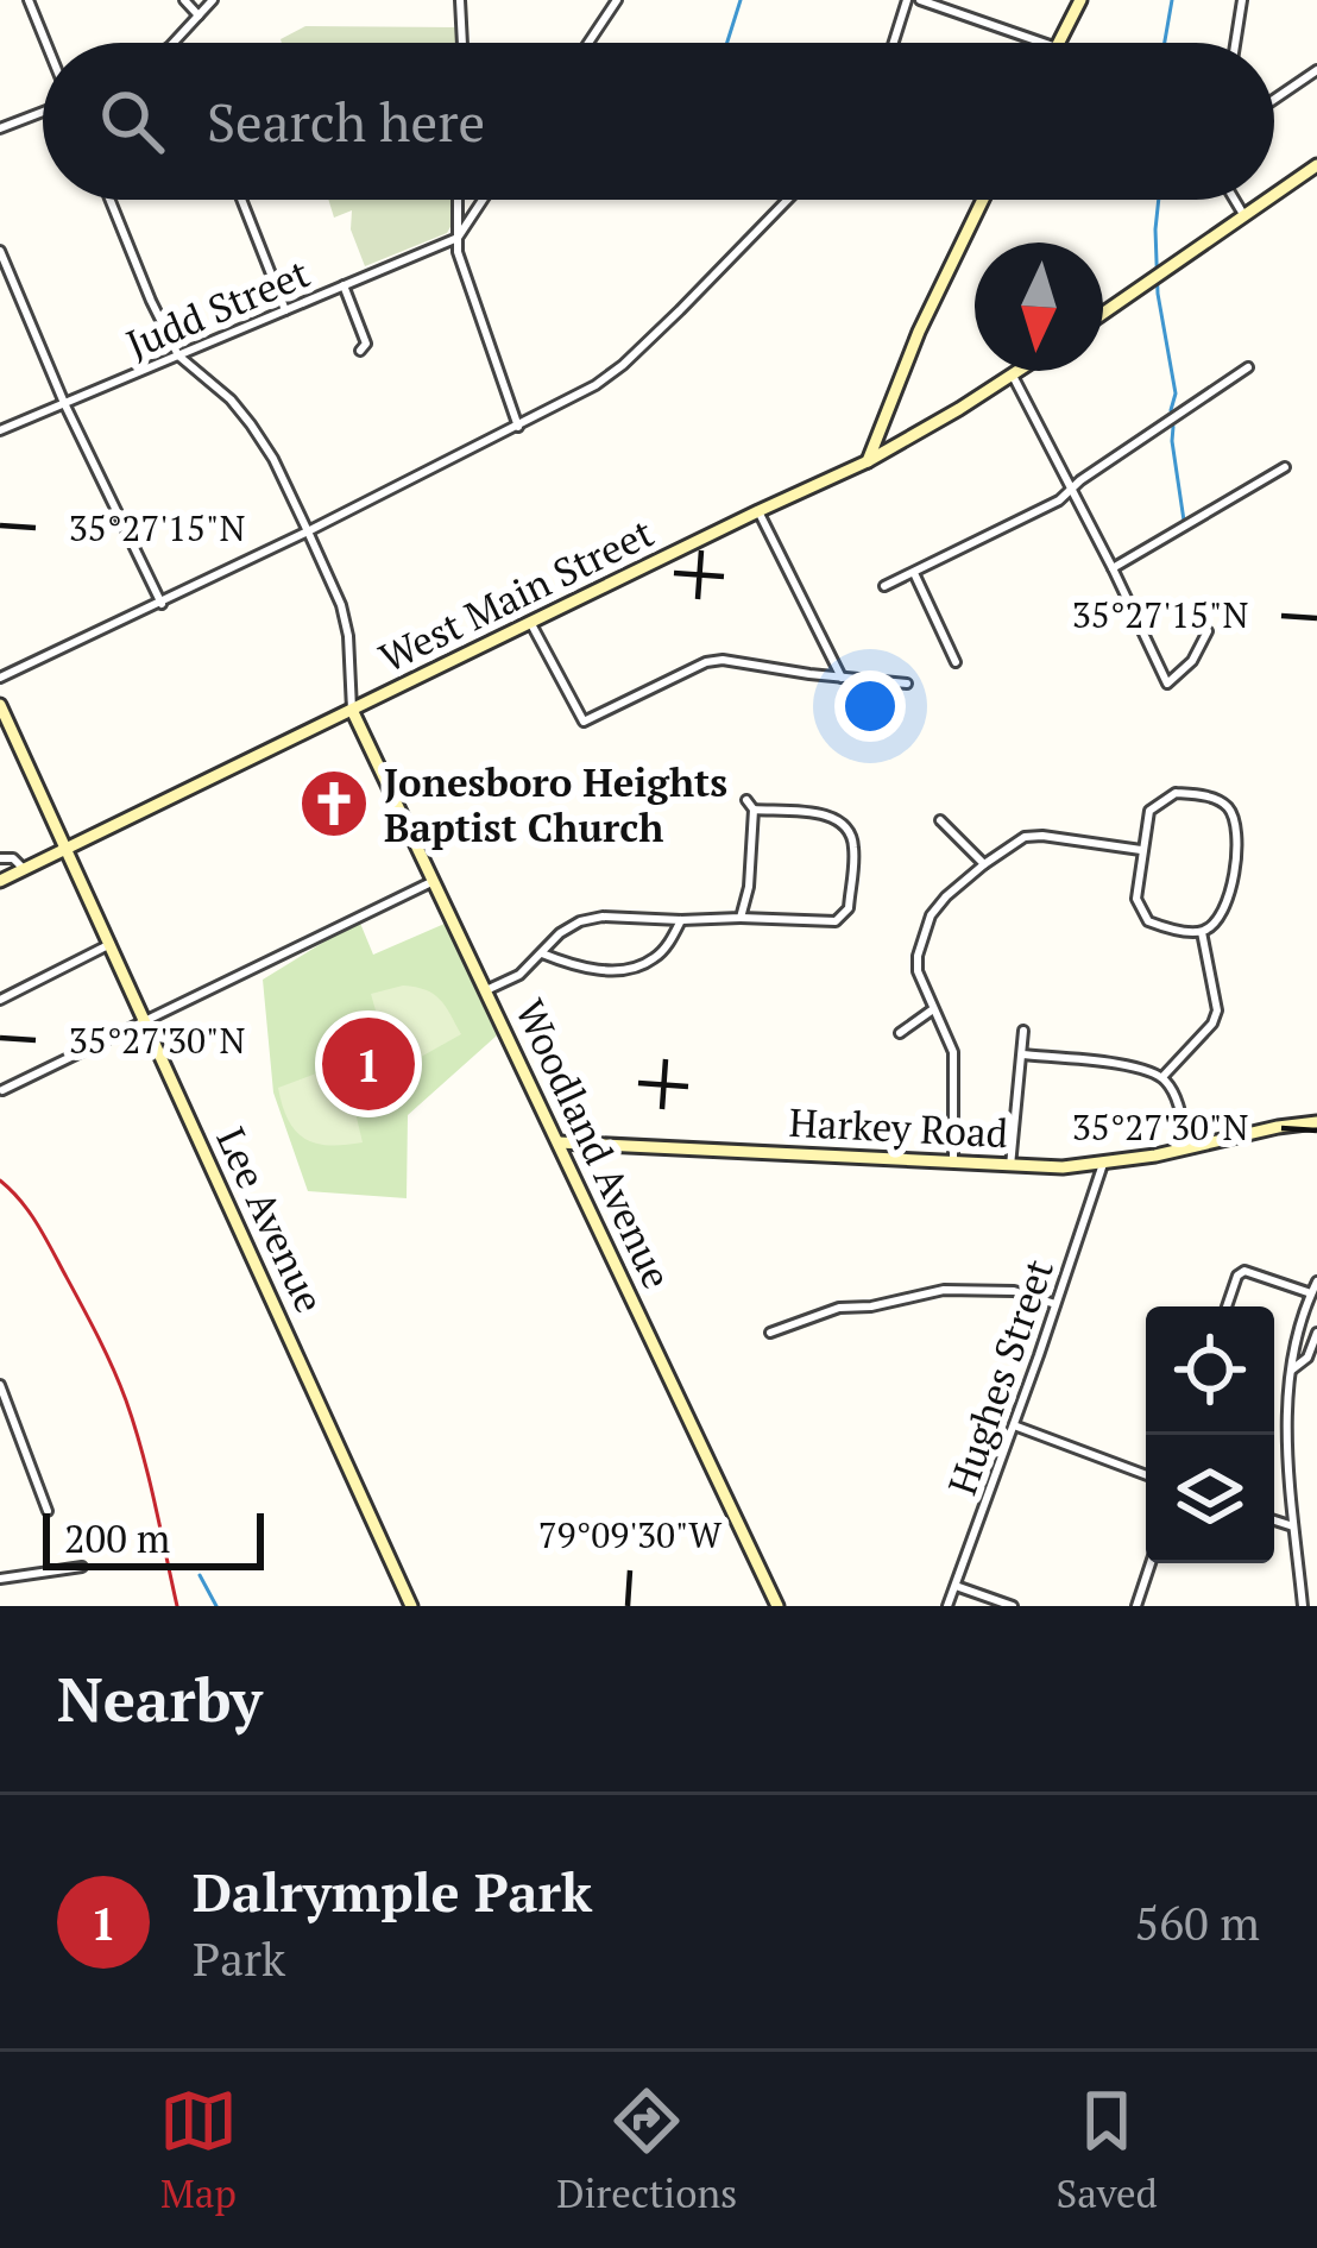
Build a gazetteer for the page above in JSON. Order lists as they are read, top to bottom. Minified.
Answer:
{"streets":{"street":["Judd Street","West Main Street","Harkey Road","Woodland Avenue","Lee Avenue","Hughes Street"]},"crossings":[["West Main Street","Woodland Avenue"],["West Main Street","Lee Avenue"],["Harkey Road","Woodland Avenue"],["Harkey Road","Hughes Street"]],"places":{"church":["Jonesboro Heights Baptist Church"]},"scale_bar":"200 m","north":"bottom","page":{"search":"Search here","pins":"1","scale":"200 m","heading":"Nearby","list":[{"mark":"1","name":"Dalrymple Park","note":"Park","value":"560 m"}],"nav":["Map","Directions","Saved"]},"coordinates":["35°27'15\"N","35°27'30\"N","79°09'30\"W"]}
